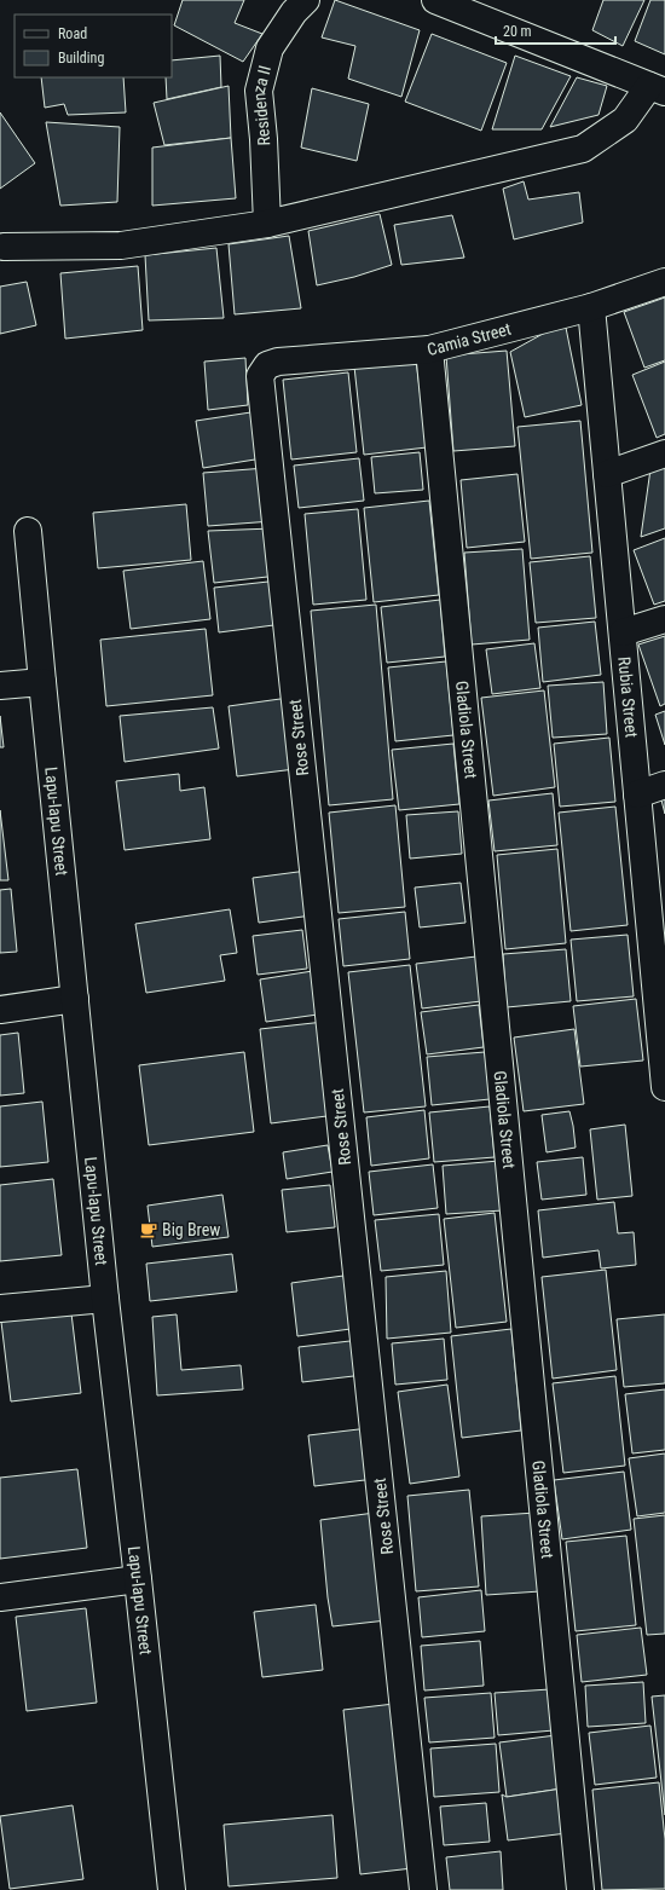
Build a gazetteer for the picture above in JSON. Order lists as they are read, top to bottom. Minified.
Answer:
{"streets":{"street":["Residenza II","Camia Street","Rubia Street","Gladiola Street","Rose Street","Lapu-lapu Street"]},"crossings":[["Camia Street","Rubia Street"],["Camia Street","Gladiola Street"],["Camia Street","Rose Street"]],"places":{"cafe":["Big Brew"]},"legend":["Road","Building"],"scale_bar":"20 m"}
